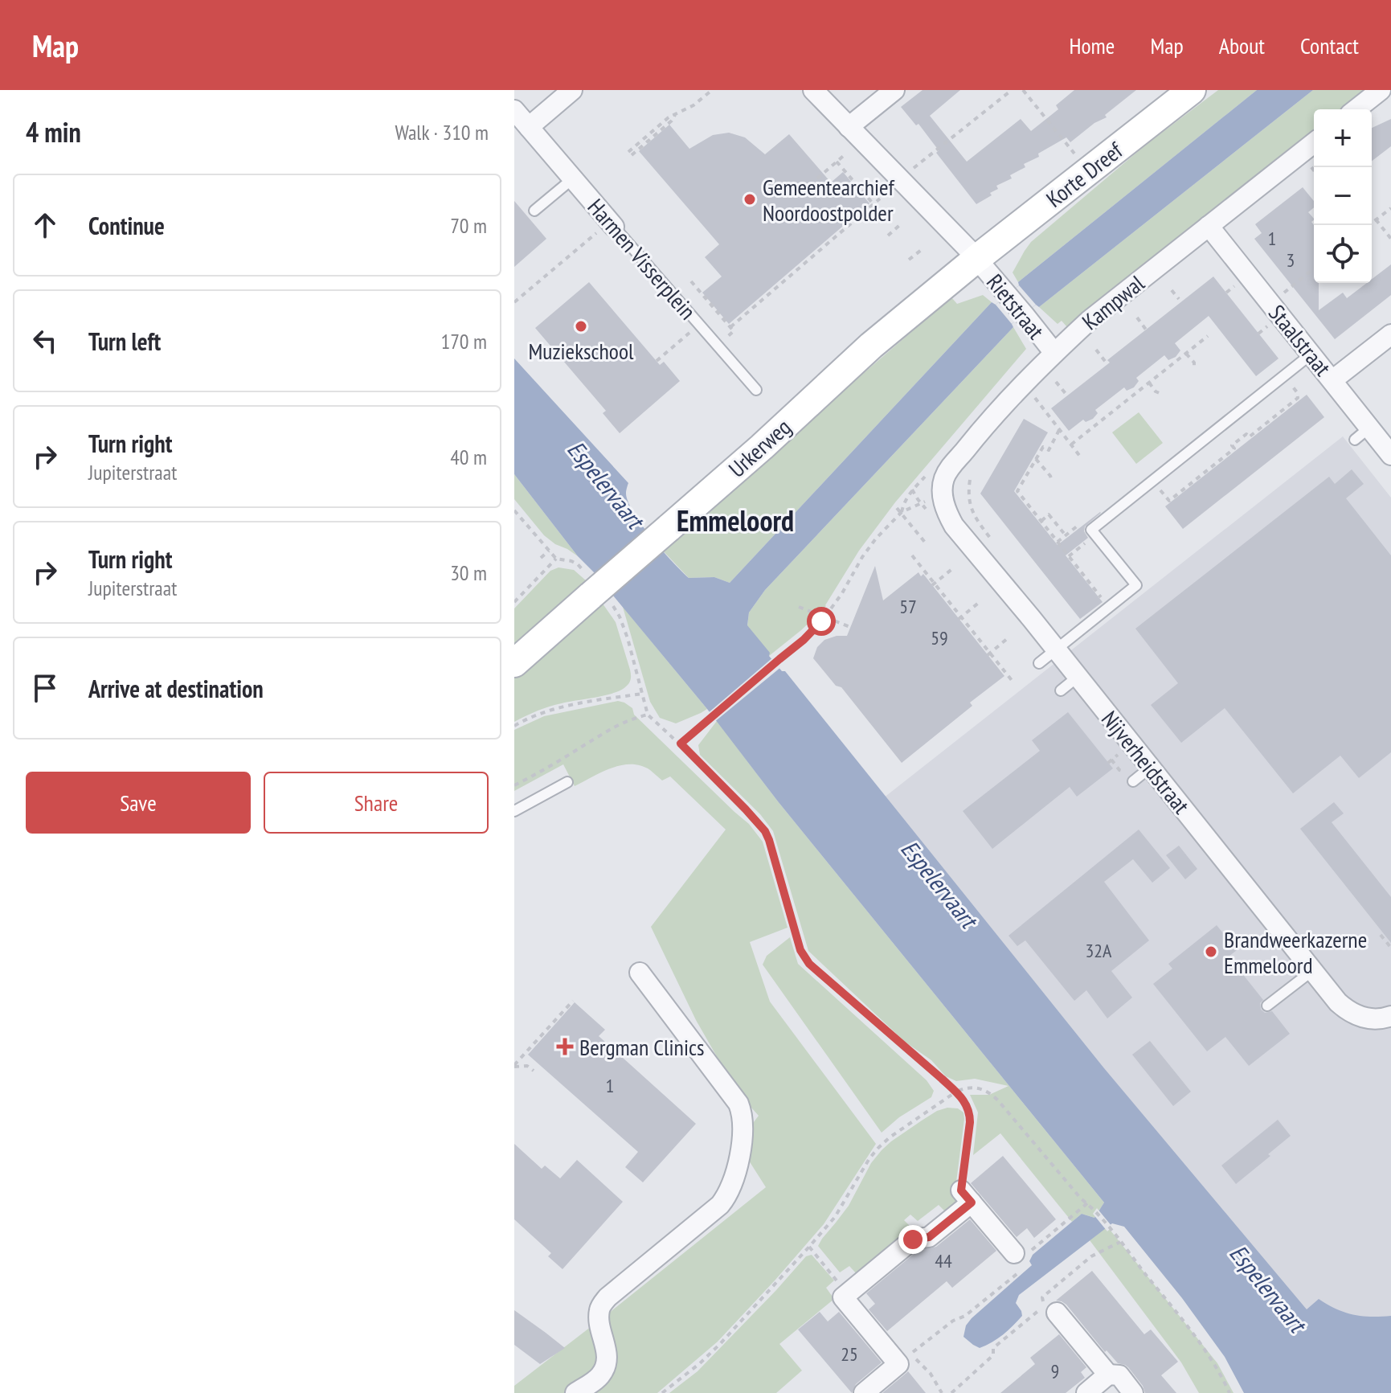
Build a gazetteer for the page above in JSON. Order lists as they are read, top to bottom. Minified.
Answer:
{"streets":{"main road":["Korte Dreef","Urkerweg"],"street":["Harmen Visserplein","Kampwal","Rietstraat","Staalstraat","Nijverheidstraat"]},"crossings":[["Korte Dreef","Rietstraat"],["Korte Dreef","Urkerweg"],["Kampwal","Rietstraat"],["Kampwal","Staalstraat"],["Kampwal","Nijverheidstraat"],["Rietstraat","Urkerweg"]],"districts":["Emmeloord"],"water":["Espelervaart"],"places":{"other":["Gemeentearchief Noordoostpolder","Muziekschool","Brandweerkazerne Emmeloord"],"health":["Bergman Clinics"]},"house_numbers":["1","3","57","59","32A","1","44","25","9"],"page":{"header":"Map","nav":["Home","Map","About","Contact"],"heading":["4 min","Walk · 310 m"],"map_buttons":["+","−"],"list":[["Continue","70 m"],["Turn left","170 m"],["Turn right","Jupiterstraat","40 m"],["Turn right","Jupiterstraat","30 m"],"Arrive at destination"],"buttons":["Save","Share"]}}
